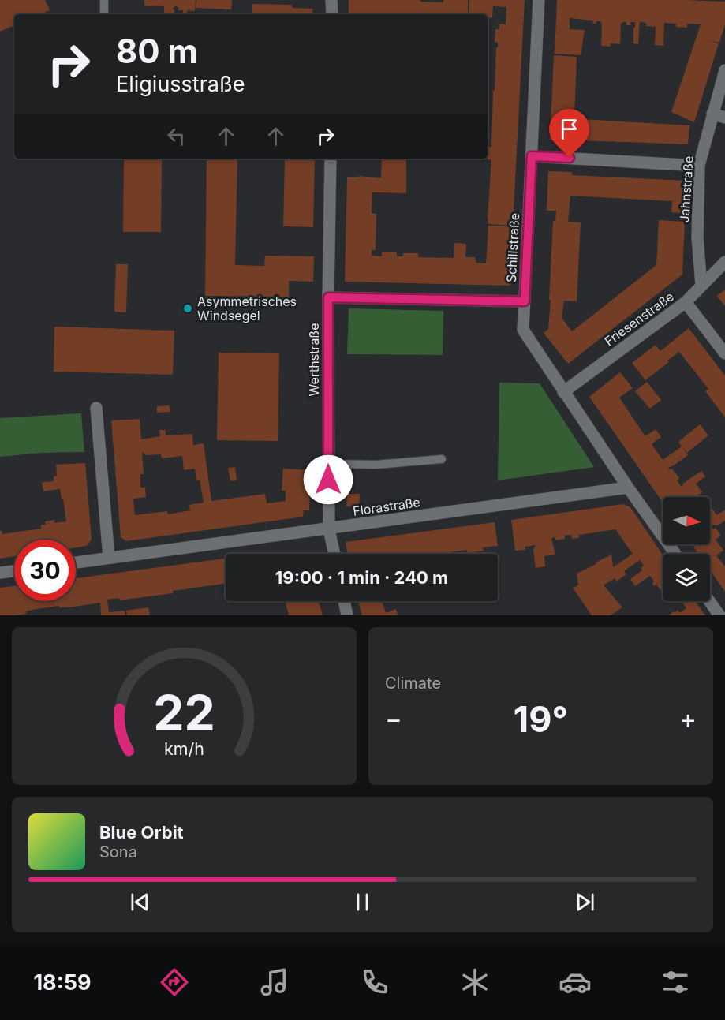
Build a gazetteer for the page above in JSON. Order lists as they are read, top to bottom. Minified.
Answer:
{"streets":{"street":["Jahnstraße","Schillstraße","Friesenstraße","Werthstraße","Florastraße"]},"crossings":[["Jahnstraße","Friesenstraße"],["Schillstraße","Friesenstraße"],["Schillstraße","Florastraße"],["Werthstraße","Florastraße"]],"places":["Asymmetrisches Windsegel"],"north":"right","page":{"turn":["80 m","Eligiusstraße"],"limit":"30","trip":"19:00 · 1 min · 240 m","tile":"Climate","heat":["−","19°","+"],"song":["Blue Orbit","Sona"],"tabs":"18:59","gauge":["22","km/h"]}}
